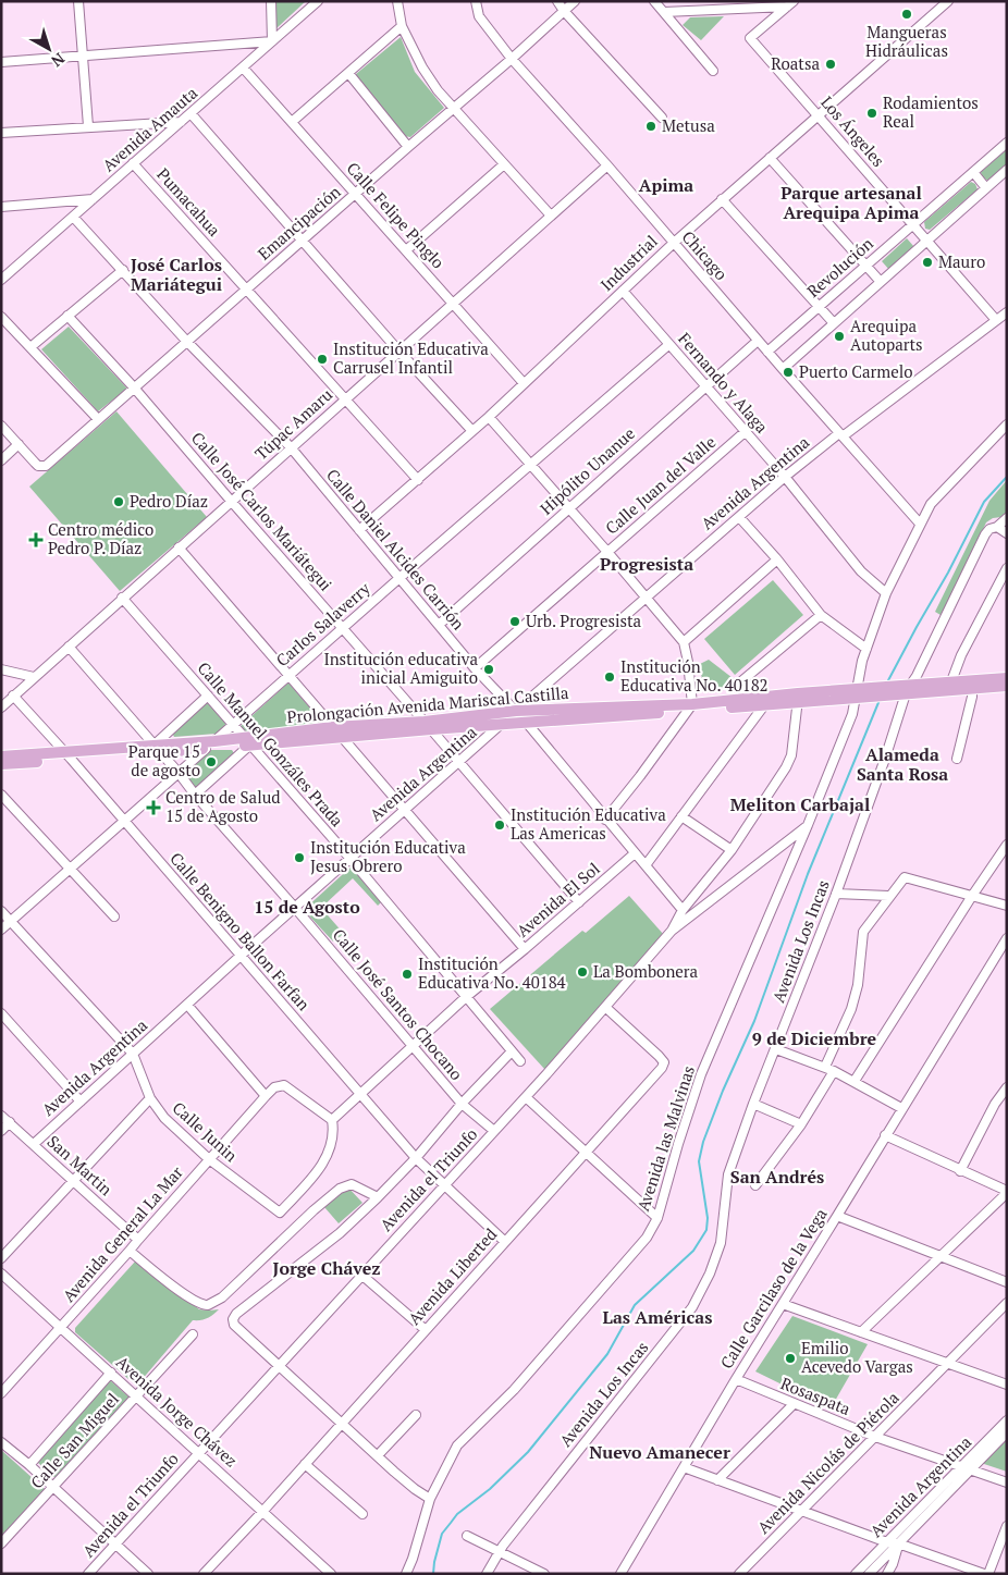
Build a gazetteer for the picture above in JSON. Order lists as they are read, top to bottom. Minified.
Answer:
{"streets":{"main road":["Prolongación Avenida Mariscal Castilla"],"street":["Avenida Amauta","Los Ángeles","Pumacahua","Calle Felipe Pinglo","Emancipación","Chicago","Industrial","Revolución","Fernando y Alaga","Túpac Amaru","Hipólito Unanue","Avenida Argentina","Calle Juan del Valle","Calle José Carlos Mariátegui","Calle Daniel Alcides Carrión","Carlos Salaverry","Calle Manuel Gonzáles Prada","Avenida El Sol","Calle Benigno Ballon Farfan","Avenida Los Incas","Calle José Santos Chocano","Calle Junin","Avenida las Malvinas","San Martin","Avenida el Triunfo","Avenida General La Mar","Avenida Liberted","Calle Garcilaso de la Vega","Rosaspata","Avenida Jorge Chávez","Calle San Miguel","Avenida Nicolás de Piérola"]},"crossings":[["Avenida Amauta","Pumacahua"],["Avenida Amauta","Calle Felipe Pinglo"],["Avenida Amauta","Calle Daniel Alcides Carrión"],["Los Ángeles","Industrial"],["Los Ángeles","Revolución"],["Los Ángeles","Avenida Argentina"],["Pumacahua","Emancipación"],["Pumacahua","Industrial"],["Pumacahua","Túpac Amaru"],["Calle Felipe Pinglo","Emancipación"],["Calle Felipe Pinglo","Industrial"],["Calle Felipe Pinglo","Túpac Amaru"],["Emancipación","Chicago"],["Emancipación","Calle José Carlos Mariátegui"],["Emancipación","Calle Daniel Alcides Carrión"],["Chicago","Industrial"],["Chicago","Revolución"],["Chicago","Túpac Amaru"],["Chicago","Hipólito Unanue"],["Chicago","Avenida Argentina"],["Chicago","Avenida las Malvinas"],["Industrial","Fernando y Alaga"],["Industrial","Calle Daniel Alcides Carrión"],["Fernando y Alaga","Hipólito Unanue"],["Fernando y Alaga","Avenida Argentina"],["Fernando y Alaga","Calle Juan del Valle"],["Fernando y Alaga","Carlos Salaverry"],["Fernando y Alaga","Avenida las Malvinas"],["Túpac Amaru","Calle José Carlos Mariátegui"],["Túpac Amaru","Calle Daniel Alcides Carrión"],["Túpac Amaru","Calle Manuel Gonzáles Prada"],["Túpac Amaru","Calle Benigno Ballon Farfan"],["Túpac Amaru","Calle José Santos Chocano"],["Hipólito Unanue","Calle Daniel Alcides Carrión"],["Avenida Argentina","Calle José Carlos Mariátegui"],["Avenida Argentina","Calle Daniel Alcides Carrión"],["Avenida Argentina","Prolongación Avenida Mariscal Castilla"],["Avenida Argentina","Calle Manuel Gonzáles Prada"],["Avenida Argentina","Calle Benigno Ballon Farfan"],["Avenida Argentina","Calle José Santos Chocano"],["Avenida Argentina","Calle Junin"],["Avenida Argentina","San Martin"],["Avenida Argentina","Rosaspata"],["Calle Juan del Valle","Calle Daniel Alcides Carrión"],["Calle José Carlos Mariátegui","Carlos Salaverry"],["Calle José Carlos Mariátegui","Prolongación Avenida Mariscal Castilla"],["Calle José Carlos Mariátegui","Avenida El Sol"],["Calle Daniel Alcides Carrión","Carlos Salaverry"],["Calle Daniel Alcides Carrión","Prolongación Avenida Mariscal Castilla"],["Calle Daniel Alcides Carrión","Avenida El Sol"],["Carlos Salaverry","Prolongación Avenida Mariscal Castilla"],["Carlos Salaverry","Calle Manuel Gonzáles Prada"],["Carlos Salaverry","Calle Benigno Ballon Farfan"],["Carlos Salaverry","Calle José Santos Chocano"],["Carlos Salaverry","Calle Junin"],["Prolongación Avenida Mariscal Castilla","Calle Manuel Gonzáles Prada"],["Prolongación Avenida Mariscal Castilla","Calle Benigno Ballon Farfan"],["Prolongación Avenida Mariscal Castilla","Avenida Los Incas"],["Prolongación Avenida Mariscal Castilla","Calle José Santos Chocano"],["Prolongación Avenida Mariscal Castilla","Avenida las Malvinas"],["Calle Manuel Gonzáles Prada","Avenida El Sol"],["Avenida El Sol","Calle Benigno Ballon Farfan"],["Avenida El Sol","Calle José Santos Chocano"],["Avenida El Sol","Calle Junin"],["Calle Benigno Ballon Farfan","Avenida el Triunfo"],["Calle Benigno Ballon Farfan","Avenida Liberted"],["Calle José Santos Chocano","Avenida el Triunfo"],["Calle Junin","Avenida General La Mar"],["Avenida las Malvinas","Avenida el Triunfo"],["San Martin","Avenida General La Mar"],["Avenida el Triunfo","Avenida Liberted"],["Avenida el Triunfo","Avenida Jorge Chávez"],["Avenida General La Mar","Avenida Jorge Chávez"],["Avenida Liberted","Avenida Jorge Chávez"],["Calle Garcilaso de la Vega","Rosaspata"],["Rosaspata","Avenida Nicolás de Piérola"],["Avenida Jorge Chávez","Calle San Miguel"]],"districts":["Apima","Parque artesanal Arequipa Apima","José Carlos Mariátegui","Progresista","Alameda Santa Rosa","Meliton Carbajal","15 de Agosto","9 de Diciembre","San Andrés","Jorge Chávez","Las Américas","Nuevo Amanecer"],"places":{"other":["Mangueras Hidráulicas","Roatsa","Rodamientos Real","Metusa","Mauro","Arequipa Autoparts","Institución Educativa Carrusel Infantil","Puerto Carmelo","Pedro Díaz","Urb. Progresista","Institución educativa inicial Amiguito","Institución Educativa No. 40182","Parque 15 de agosto","Institución Educativa Las Americas","Institución Educativa Jesus Obrero","La Bombonera","Institución Educativa No. 40184","Emilio Acevedo Vargas"],"health":["Centro médico Pedro P. Díaz","Centro de Salud 15 de Agosto"]},"north":"bottom right"}
